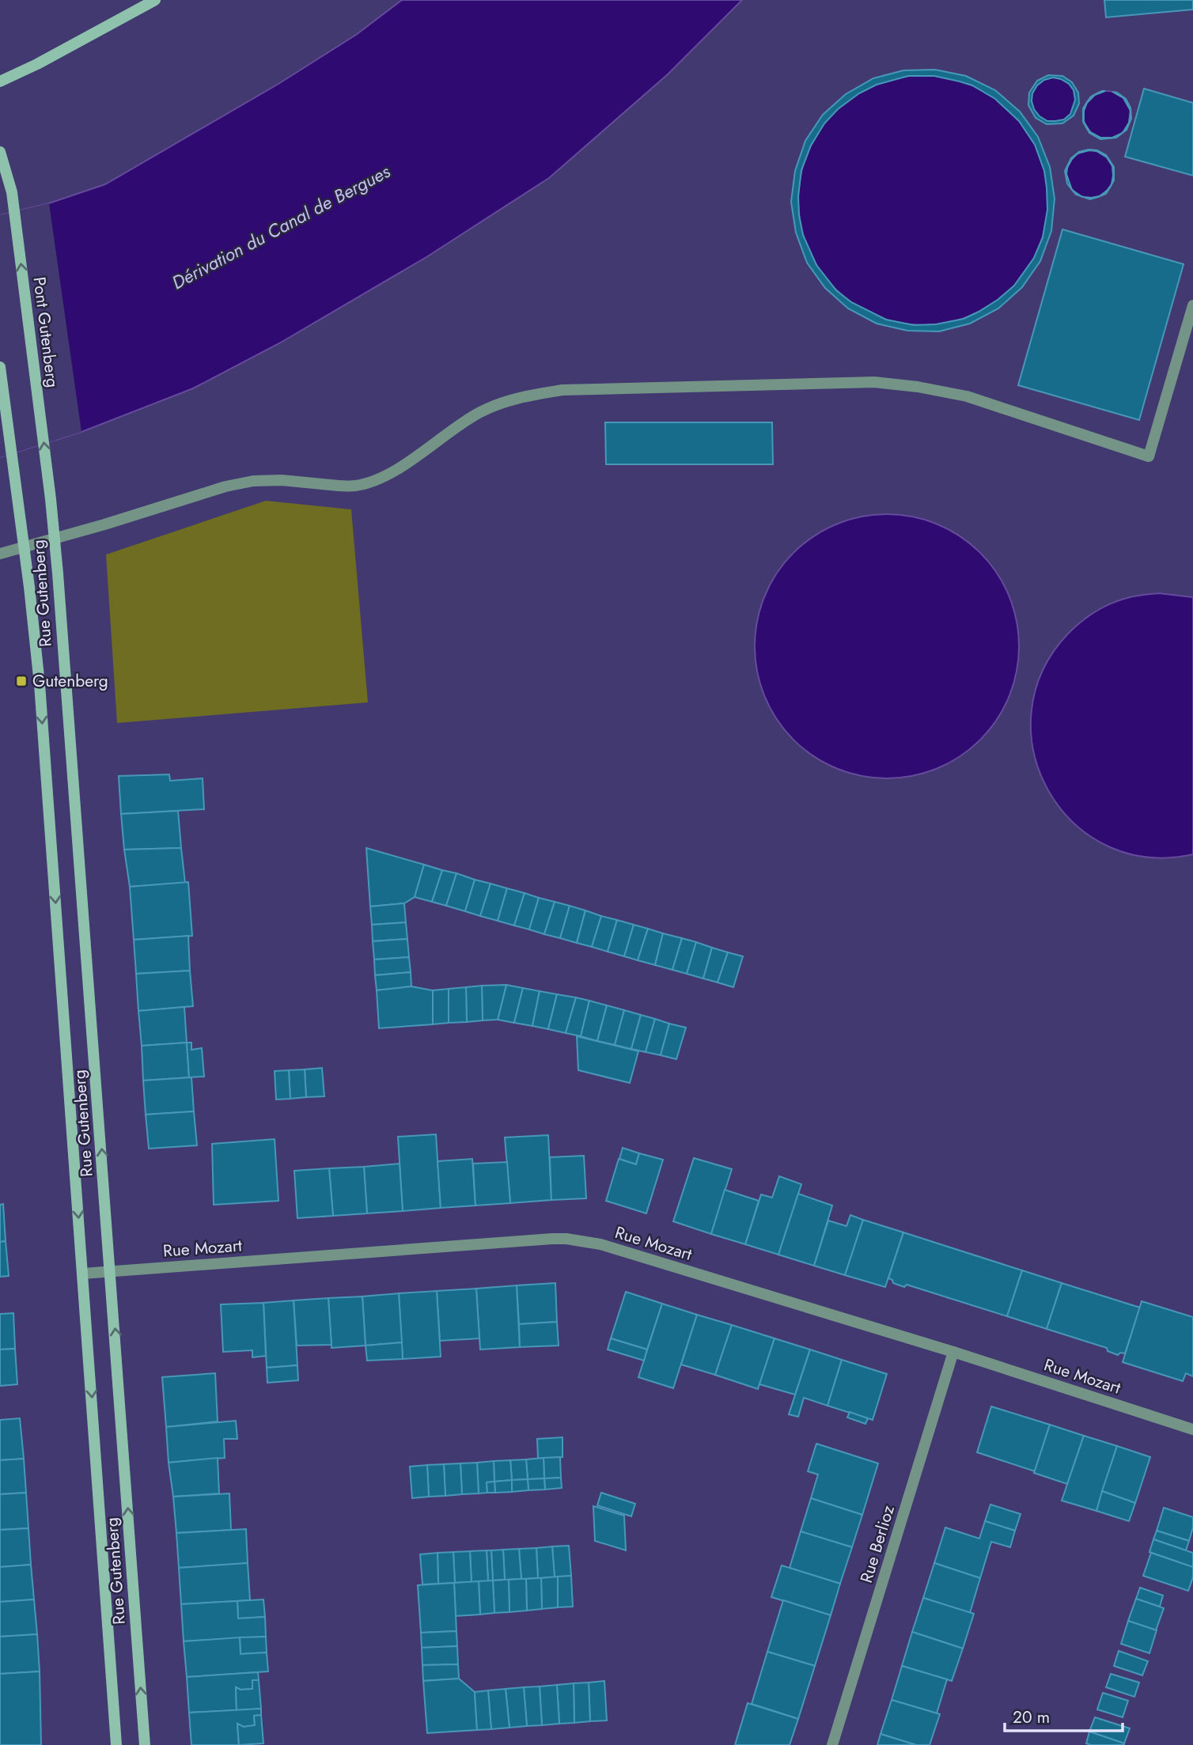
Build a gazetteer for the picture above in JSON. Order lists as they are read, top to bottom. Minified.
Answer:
{"streets":{"street":["Pont Gutenberg","Rue Gutenberg","Rue Mozart","Rue Berlioz"]},"crossings":[["Pont Gutenberg","Rue Gutenberg"],["Rue Gutenberg","Rue Mozart"],["Rue Mozart","Rue Berlioz"]],"one_way":["Pont Gutenberg"],"water":["Dérivation du Canal de Bergues"],"places":{"transit":["Gutenberg"]},"scale_bar":"20 m"}
